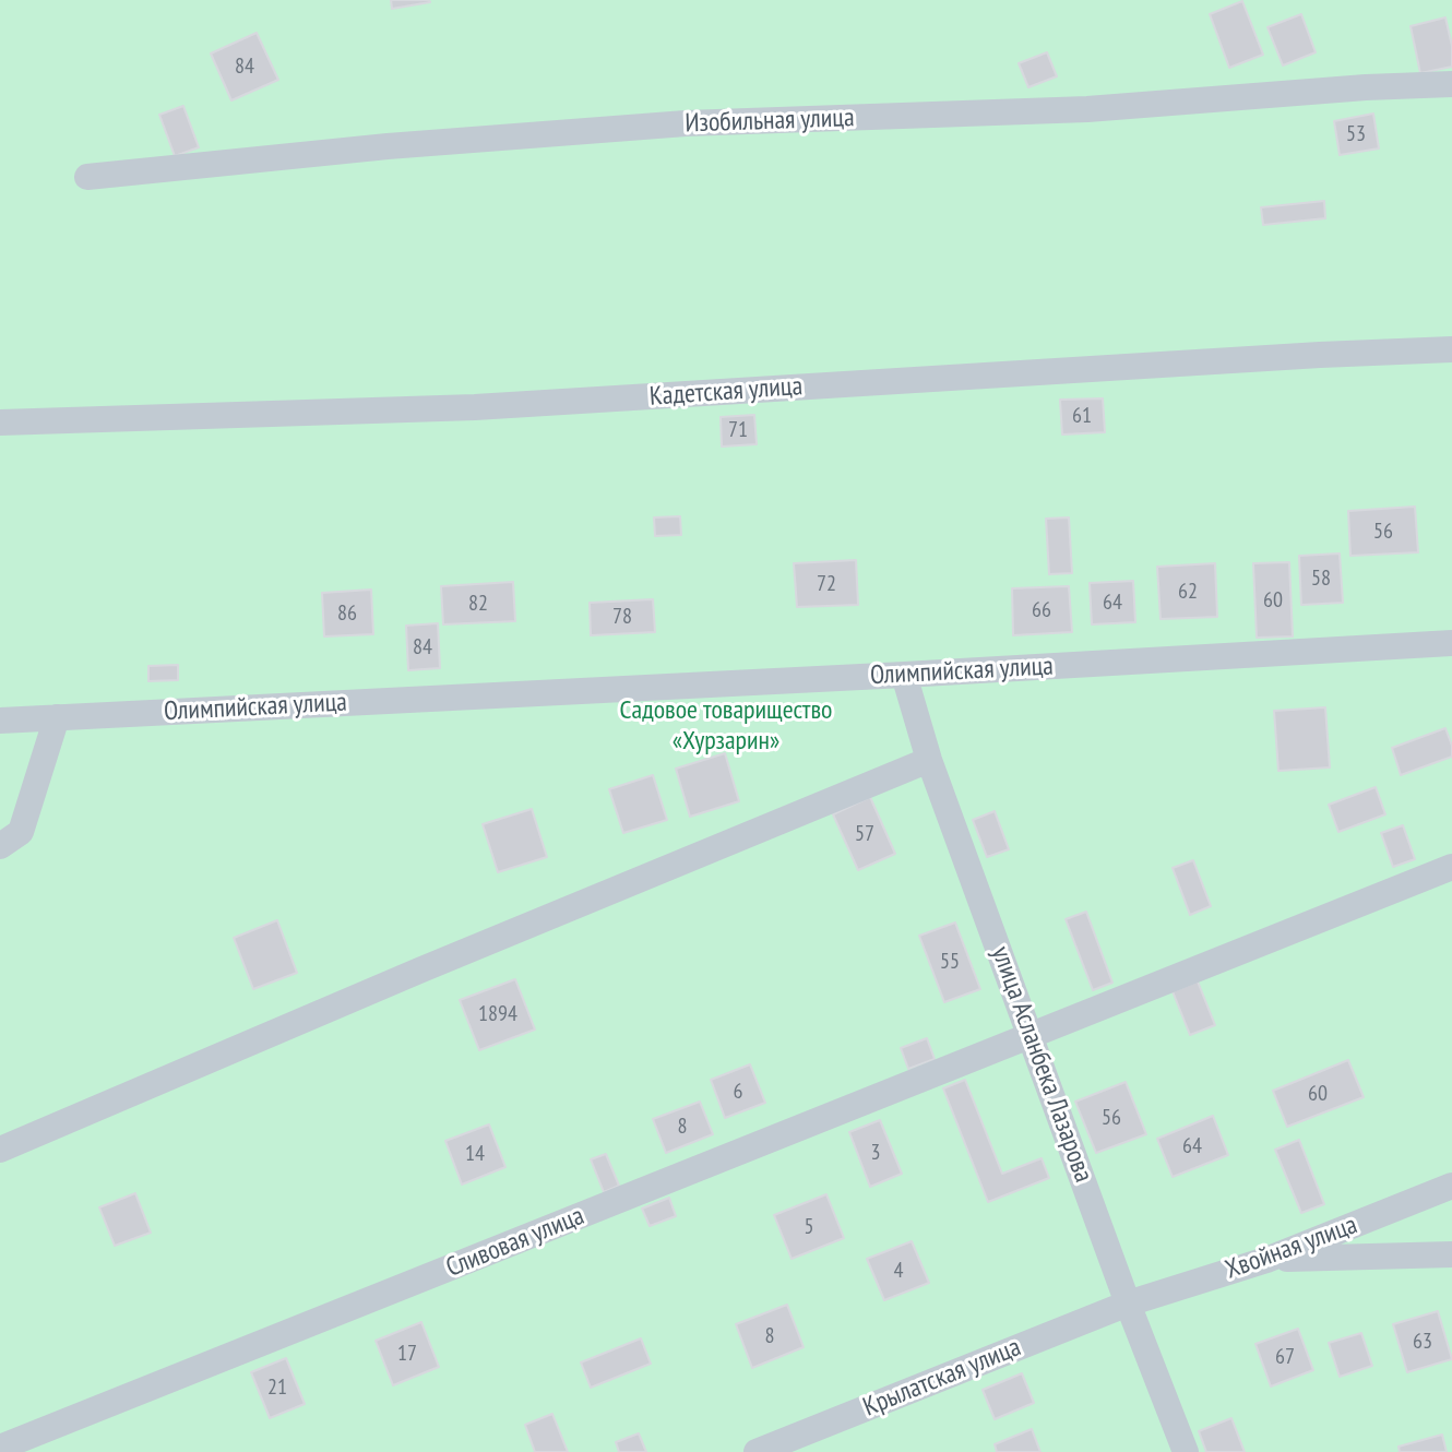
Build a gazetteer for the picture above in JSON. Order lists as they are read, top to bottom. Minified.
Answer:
{"streets":{"street":["Изобильная улица","Кадетская улица","Олимпийская улица","улица Асланбека Лазарова","Сливовая улица","Хвойная улица","Крылатская улица"]},"crossings":[["Олимпийская улица","улица Асланбека Лазарова"],["улица Асланбека Лазарова","Сливовая улица"],["улица Асланбека Лазарова","Хвойная улица"],["улица Асланбека Лазарова","Крылатская улица"],["Хвойная улица","Крылатская улица"]],"parks":["Садовое товарищество «Хурзарин»"],"house_numbers":["84","53","61","71","56","58","72","62","60","64","82","66","86","78","84","57","55","1894","6","60","56","8","64","3","14","5","4","8","63","17","67","21"]}
